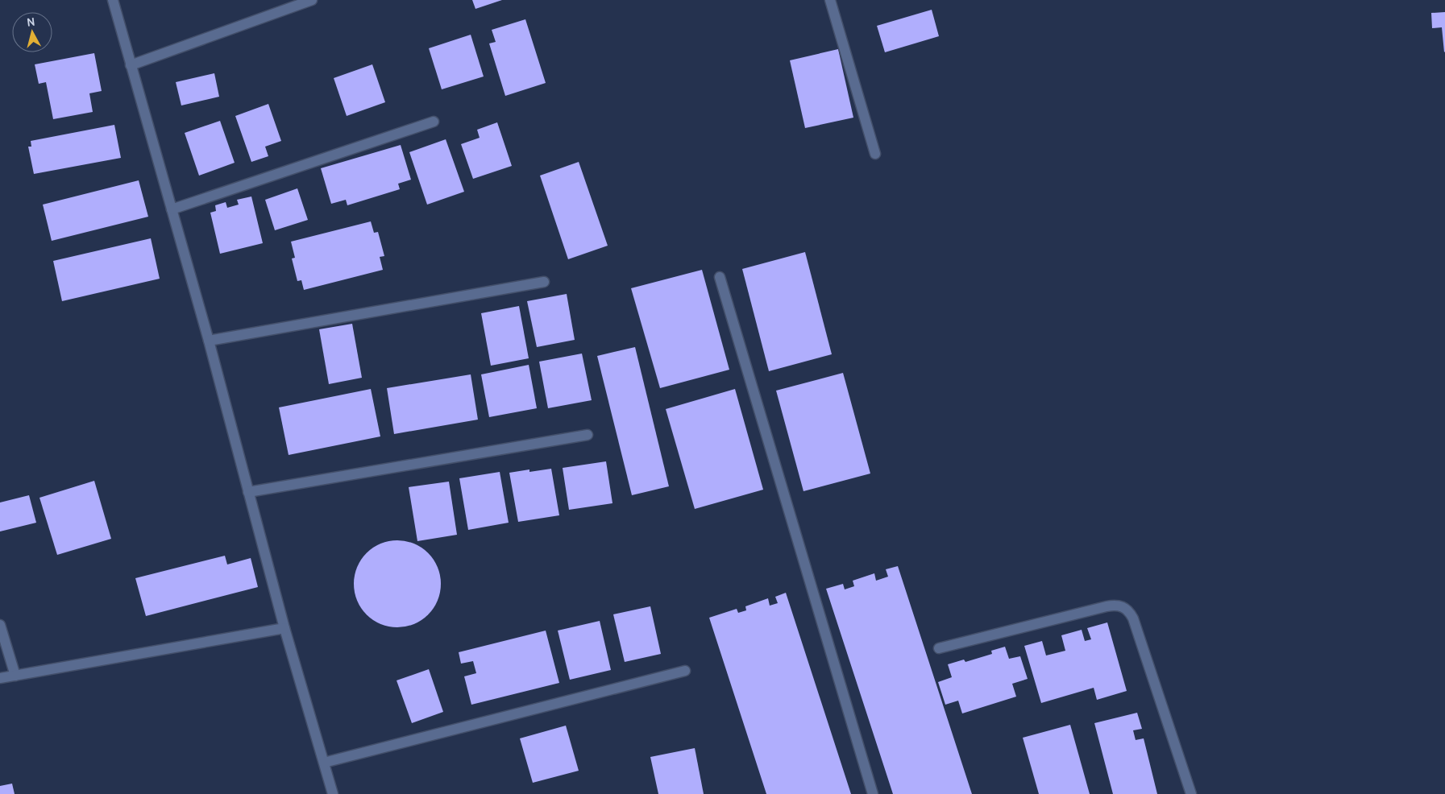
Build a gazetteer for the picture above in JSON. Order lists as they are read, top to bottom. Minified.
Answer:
{"north":"top"}
